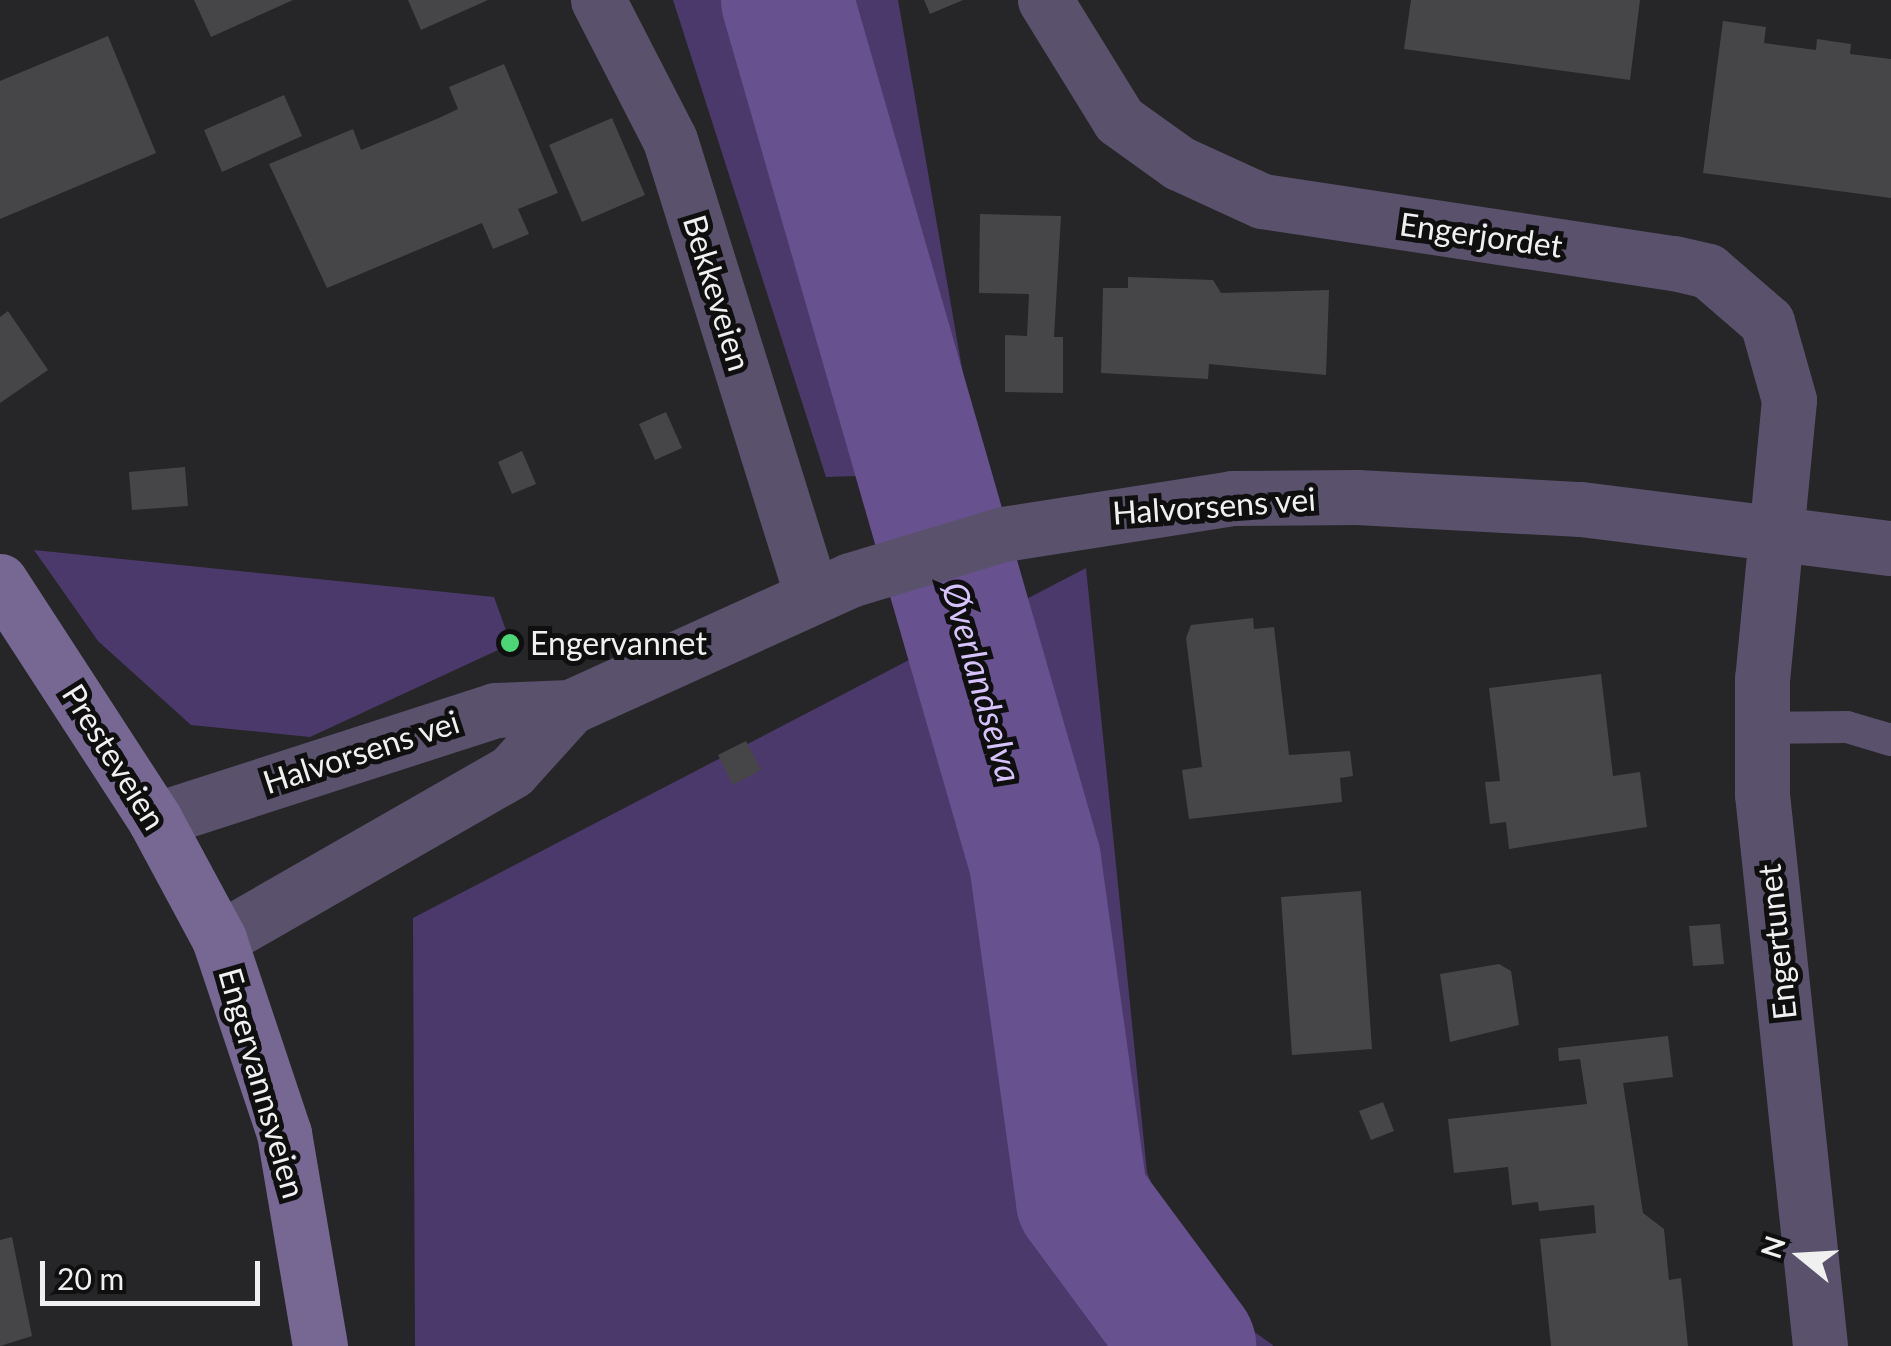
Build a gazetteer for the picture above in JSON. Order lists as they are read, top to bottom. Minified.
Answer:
{"streets":{"main road":["Presteveien","Engervannsveien"],"street":["Engerjordet","Bekkeveien","Halvorsens vei","Engertunet"]},"crossings":[["Engerjordet","Halvorsens vei"],["Engerjordet","Engertunet"],["Bekkeveien","Halvorsens vei"],["Halvorsens vei","Presteveien"],["Halvorsens vei","Engertunet"],["Halvorsens vei","Engervannsveien"],["Presteveien","Engervannsveien"]],"water":["Øverlandselva"],"places":["Engervannet"],"scale_bar":"20 m","north":"left"}
